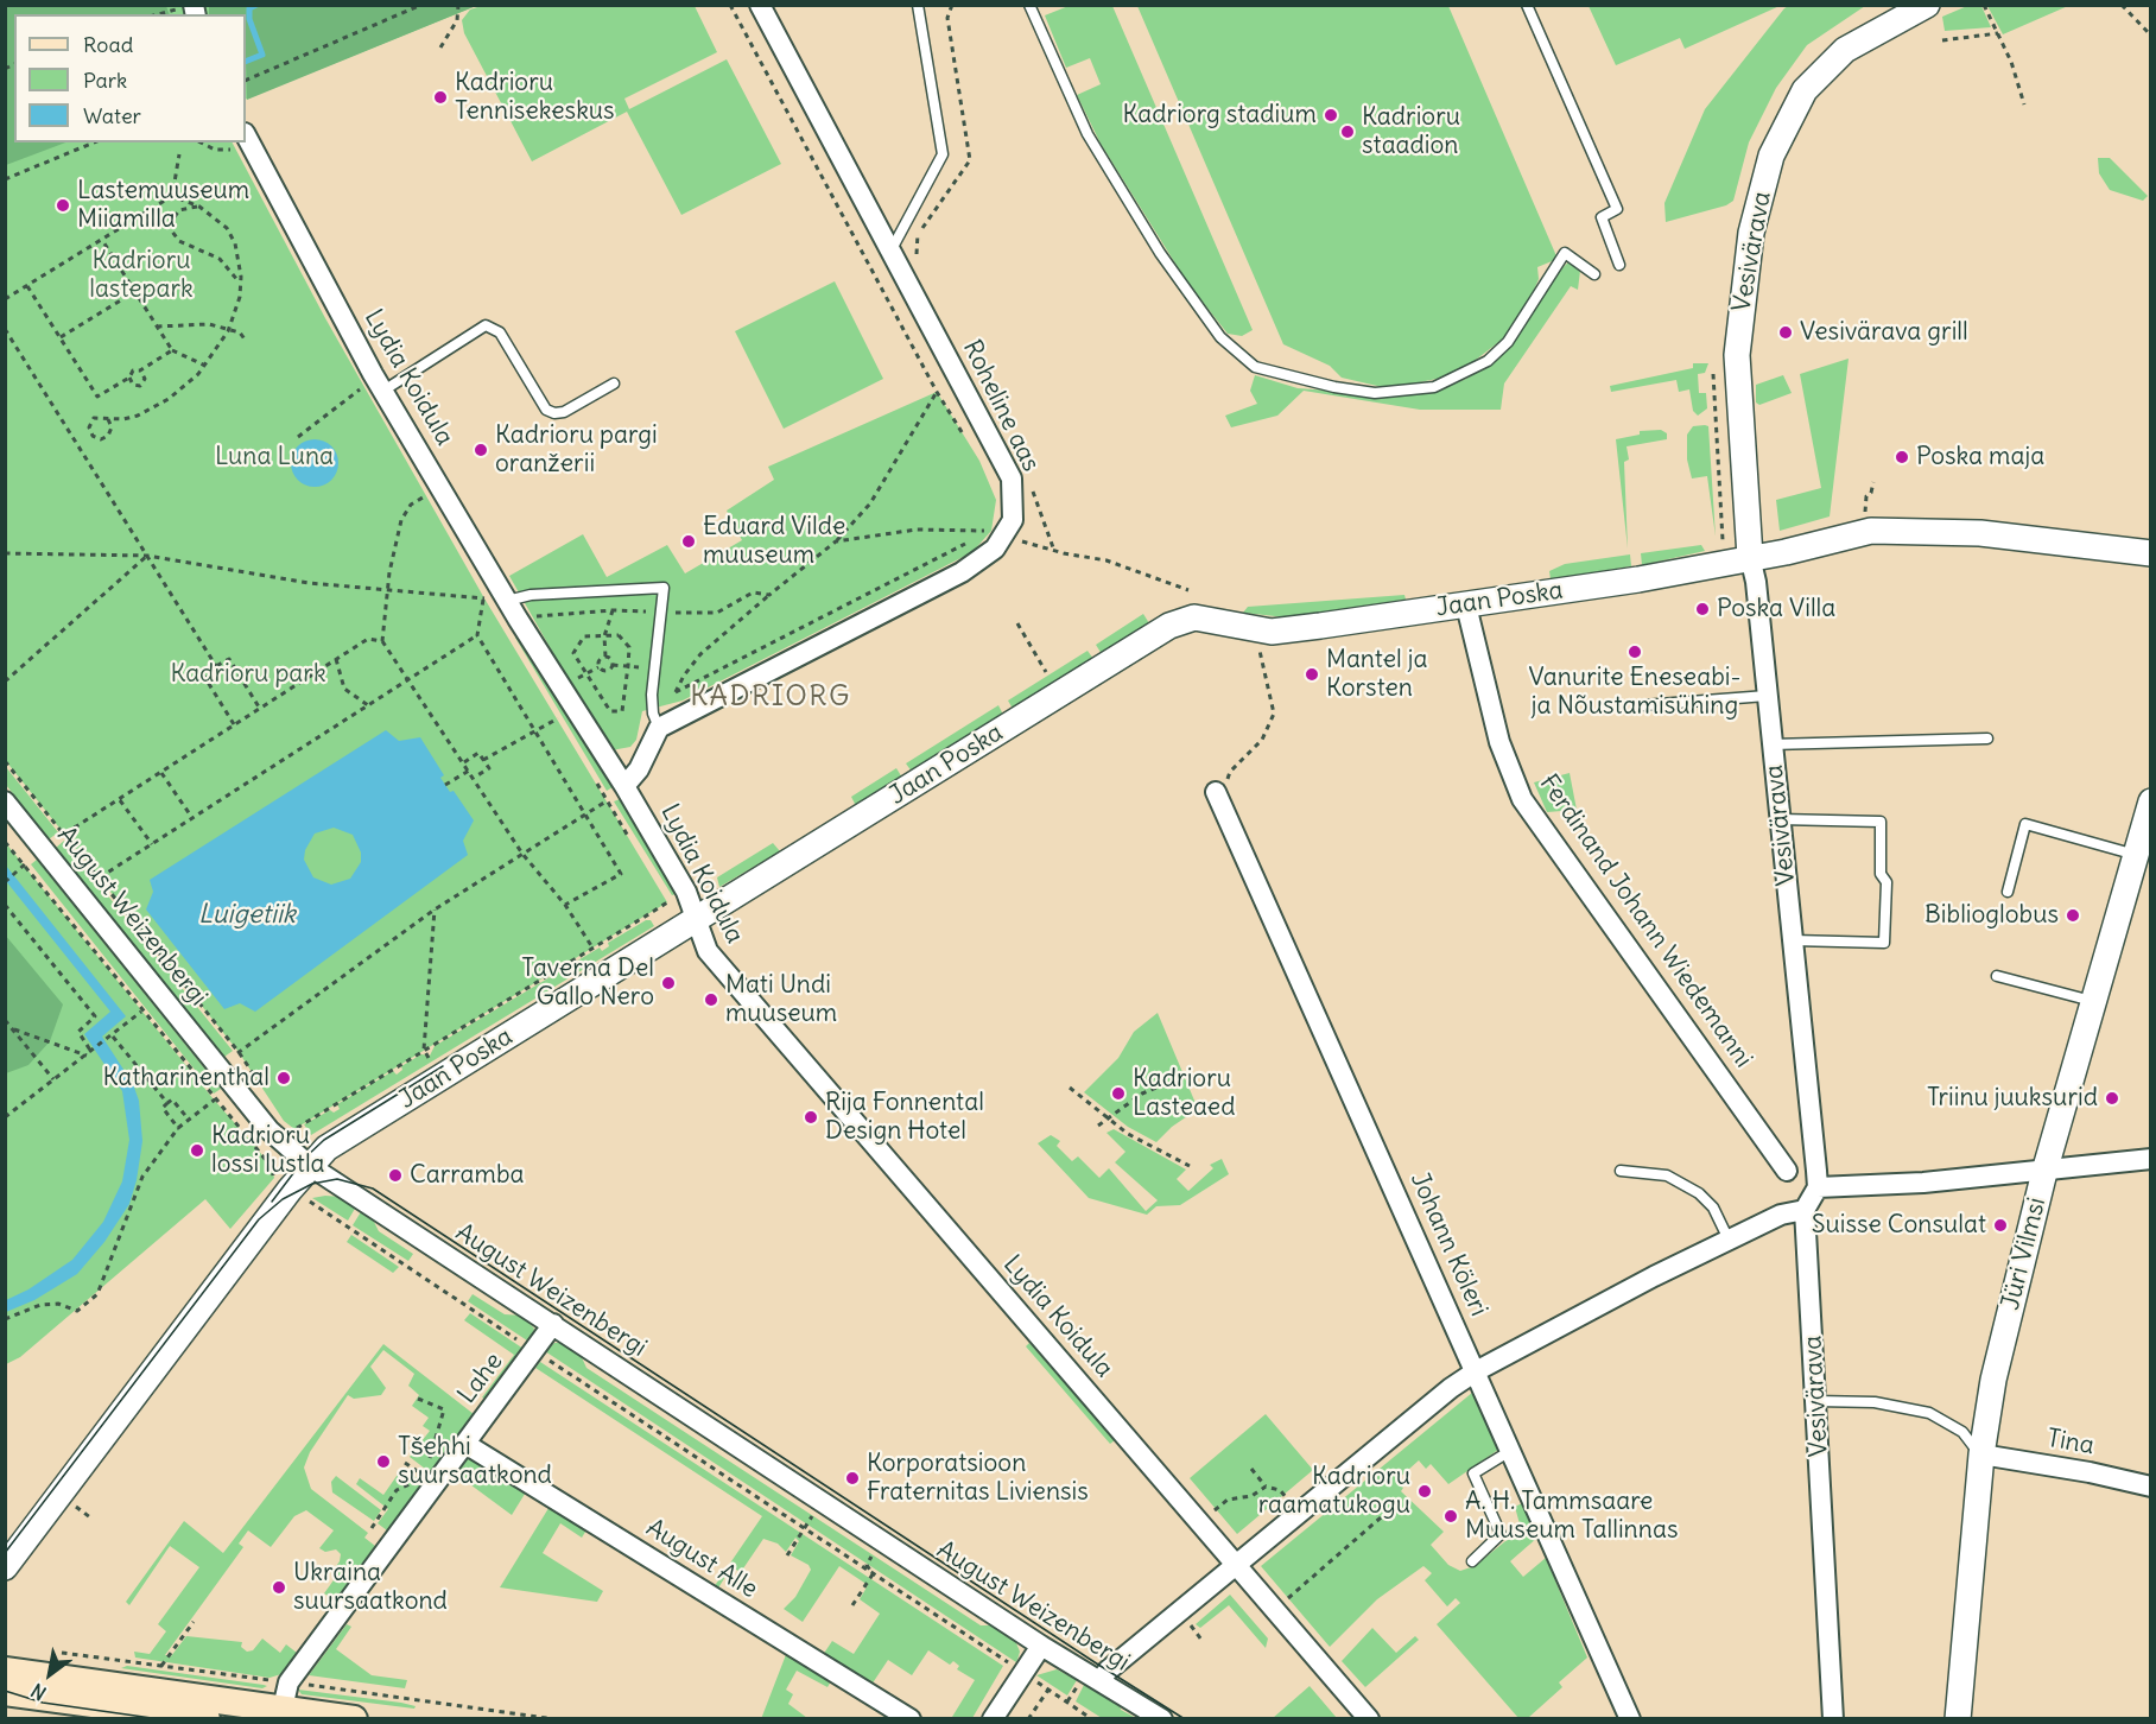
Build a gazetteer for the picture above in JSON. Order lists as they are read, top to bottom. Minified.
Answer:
{"streets":{"street":["Vesivärava","Lydia Koidula","Roheline aas","Jaan Poska","August Weizenbergi","Ferdinand Johann Wiedemanni","Johann Köleri","Jüri Vilmsi","Lahe","Tina","August Alle"]},"crossings":[["Vesivärava","Jaan Poska"],["Lydia Koidula","Jaan Poska"],["Jaan Poska","August Weizenbergi"],["Jaan Poska","Ferdinand Johann Wiedemanni"],["August Weizenbergi","Lahe"],["Jüri Vilmsi","Tina"],["Lahe","August Alle"]],"districts":["KADRIORG"],"water":["Luigetiik"],"parks":["Kadrioru lastepark","Luna Luna","Kadrioru park"],"places":["Kadrioru Tennisekeskus","Kadriorg stadium","Kadrioru staadion","Lastemuuseum Miiamilla","Vesivärava grill","Kadrioru pargi oranžerii","Poska maja","Eduard Vilde muuseum","Poska Villa","Vanurite Eneseabi- ja Nõustamisühing","Mantel ja Korsten","Biblioglobus","Taverna Del Gallo Nero","Mati Undi muuseum","Katharinenthal","Kadrioru Lasteaed","Triinu juuksurid","Rija Fonnental Design Hotel","Kadrioru lossi lustla","Carramba","Suisse Consulat","Tšehhi suursaatkond","Korporatsioon Fraternitas Liviensis","Kadrioru raamatukogu","A. H. Tammsaare Muuseum Tallinnas","Ukraina suursaatkond"],"legend":["Road","Park","Water"],"north":"bottom left"}
